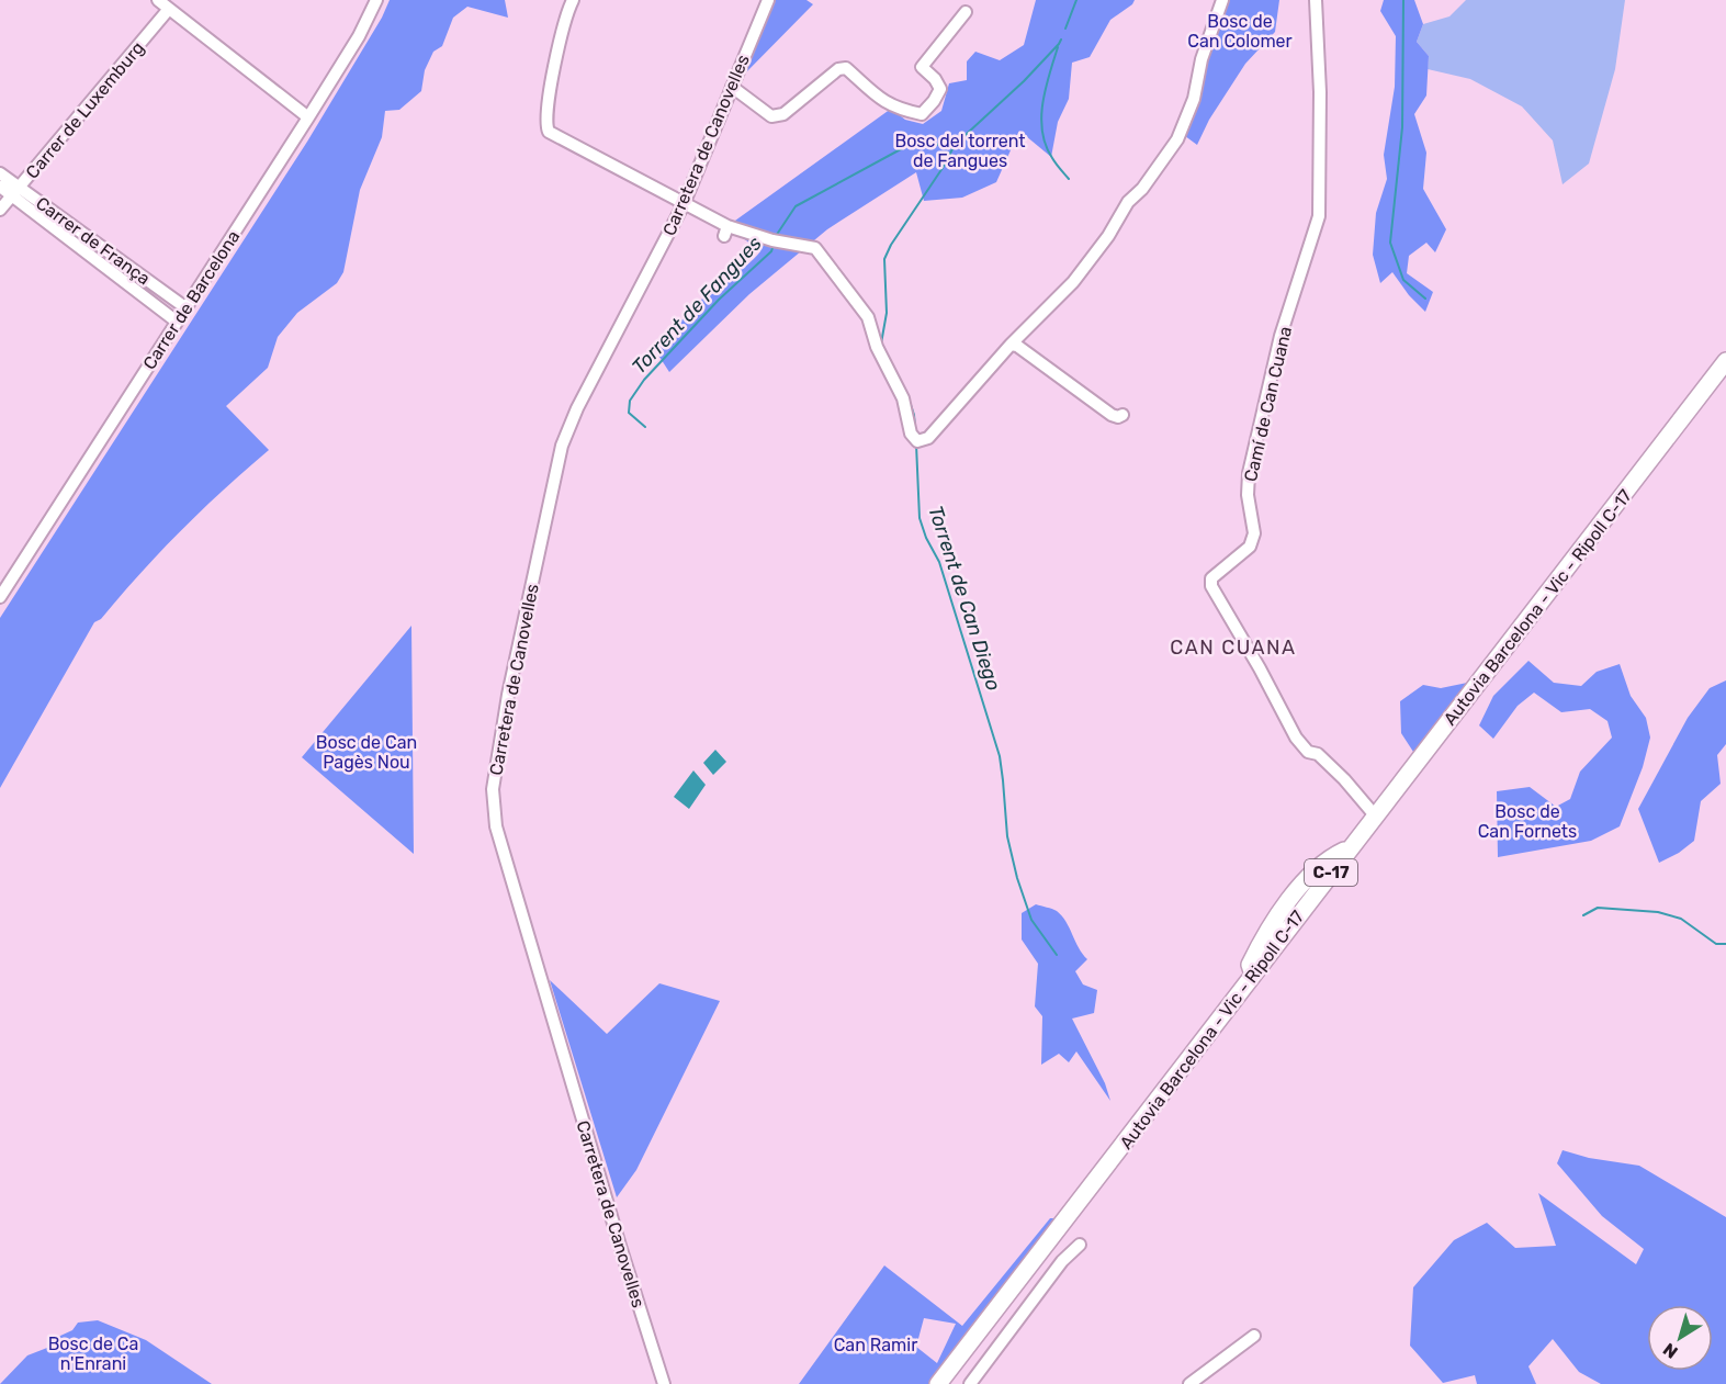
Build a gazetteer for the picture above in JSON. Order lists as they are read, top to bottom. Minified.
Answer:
{"streets":{"highway":["Autovia Barcelona - Vic - Ripoll C-17","C-17"],"street":["Carrer de Luxemburg","Carretera de Canovelles","Carrer de França","Carrer de Barcelona","Camí de Can Cuana"]},"crossings":[["Carrer de Luxemburg","Carrer de França"],["Carrer de França","Carrer de Barcelona"],["Camí de Can Cuana","Autovia Barcelona - Vic - Ripoll C-17"]],"districts":["CAN CUANA"],"water":["Torrent de Fangues","Torrent de Can Diego"],"parks":["Bosc de Can Colomer","Bosc del torrent de Fangues","Bosc de Can Pagès Nou","Bosc de Can Fornets","Bosc de Ca n'Enrani","Can Ramir"],"north":"bottom left"}
